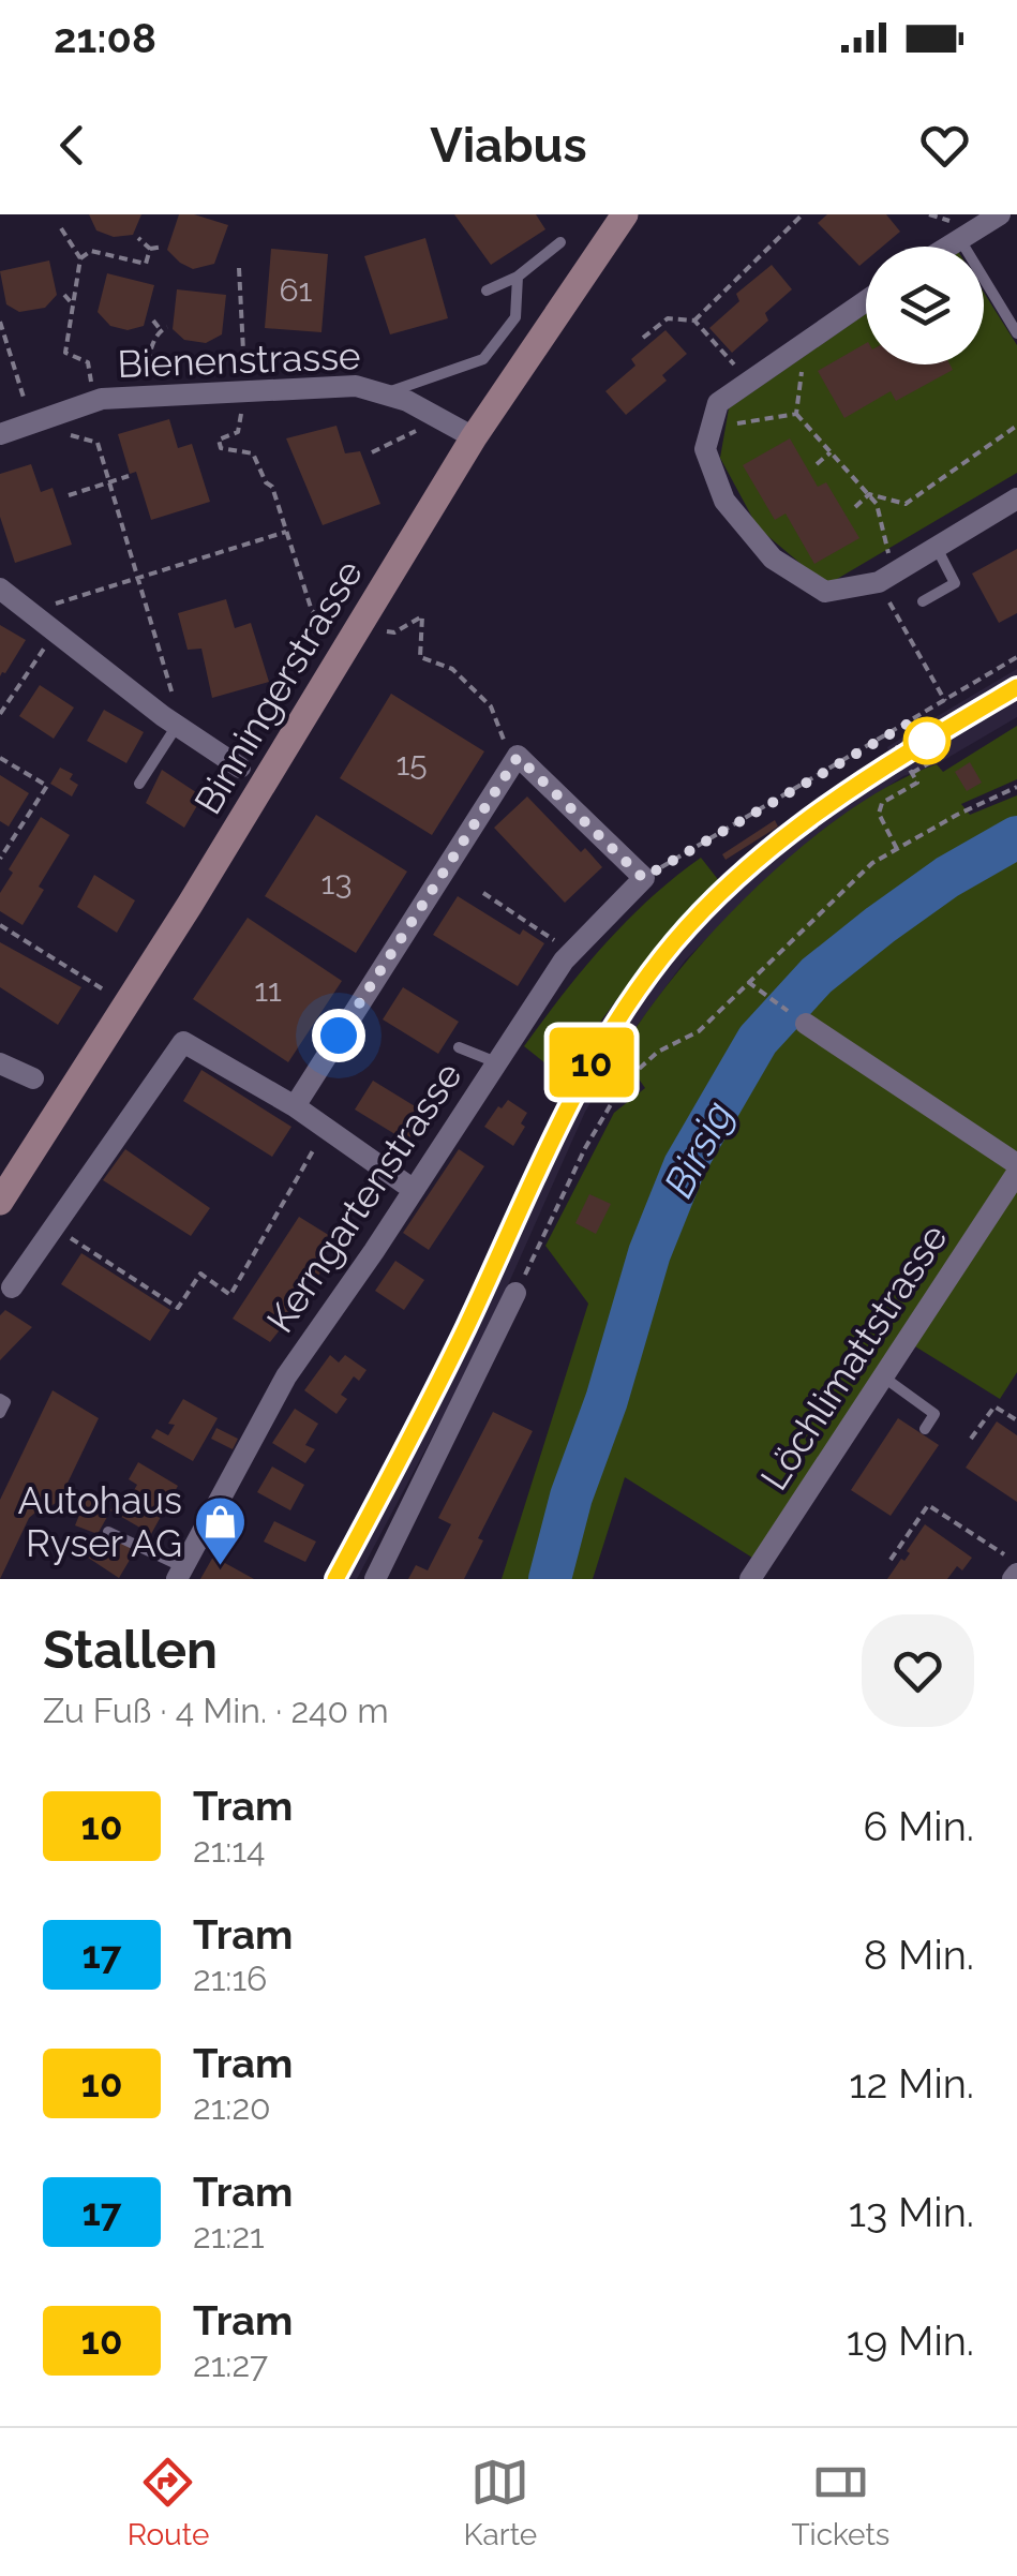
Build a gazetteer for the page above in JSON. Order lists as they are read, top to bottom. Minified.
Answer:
{"streets":{"main road":["Binningerstrasse"],"street":["Bienenstrasse","Kerngartenstrasse","Löchlimattstrasse"]},"crossings":[["Bienenstrasse","Binningerstrasse"]],"water":["Birsig"],"places":{"shop":["Autohaus Ryser AG"]},"lines":["tram line 10"],"house_numbers":["61","15","13","11"],"page":{"status":"21:08","header":"Viabus","on_map":"10","heading":["Stallen","Zu Fuß · 4 Min. · 240 m"],"list":[{"mark":"10","name":"Tram","note":"21:14","value":"6 Min."},{"mark":"17","name":"Tram","note":"21:16","value":"8 Min."},{"mark":"10","name":"Tram","note":"21:20","value":"12 Min."},{"mark":"17","name":"Tram","note":"21:21","value":"13 Min."},{"mark":"10","name":"Tram","note":"21:27","value":"19 Min."}],"tabs":["Route","Karte","Tickets"]}}
